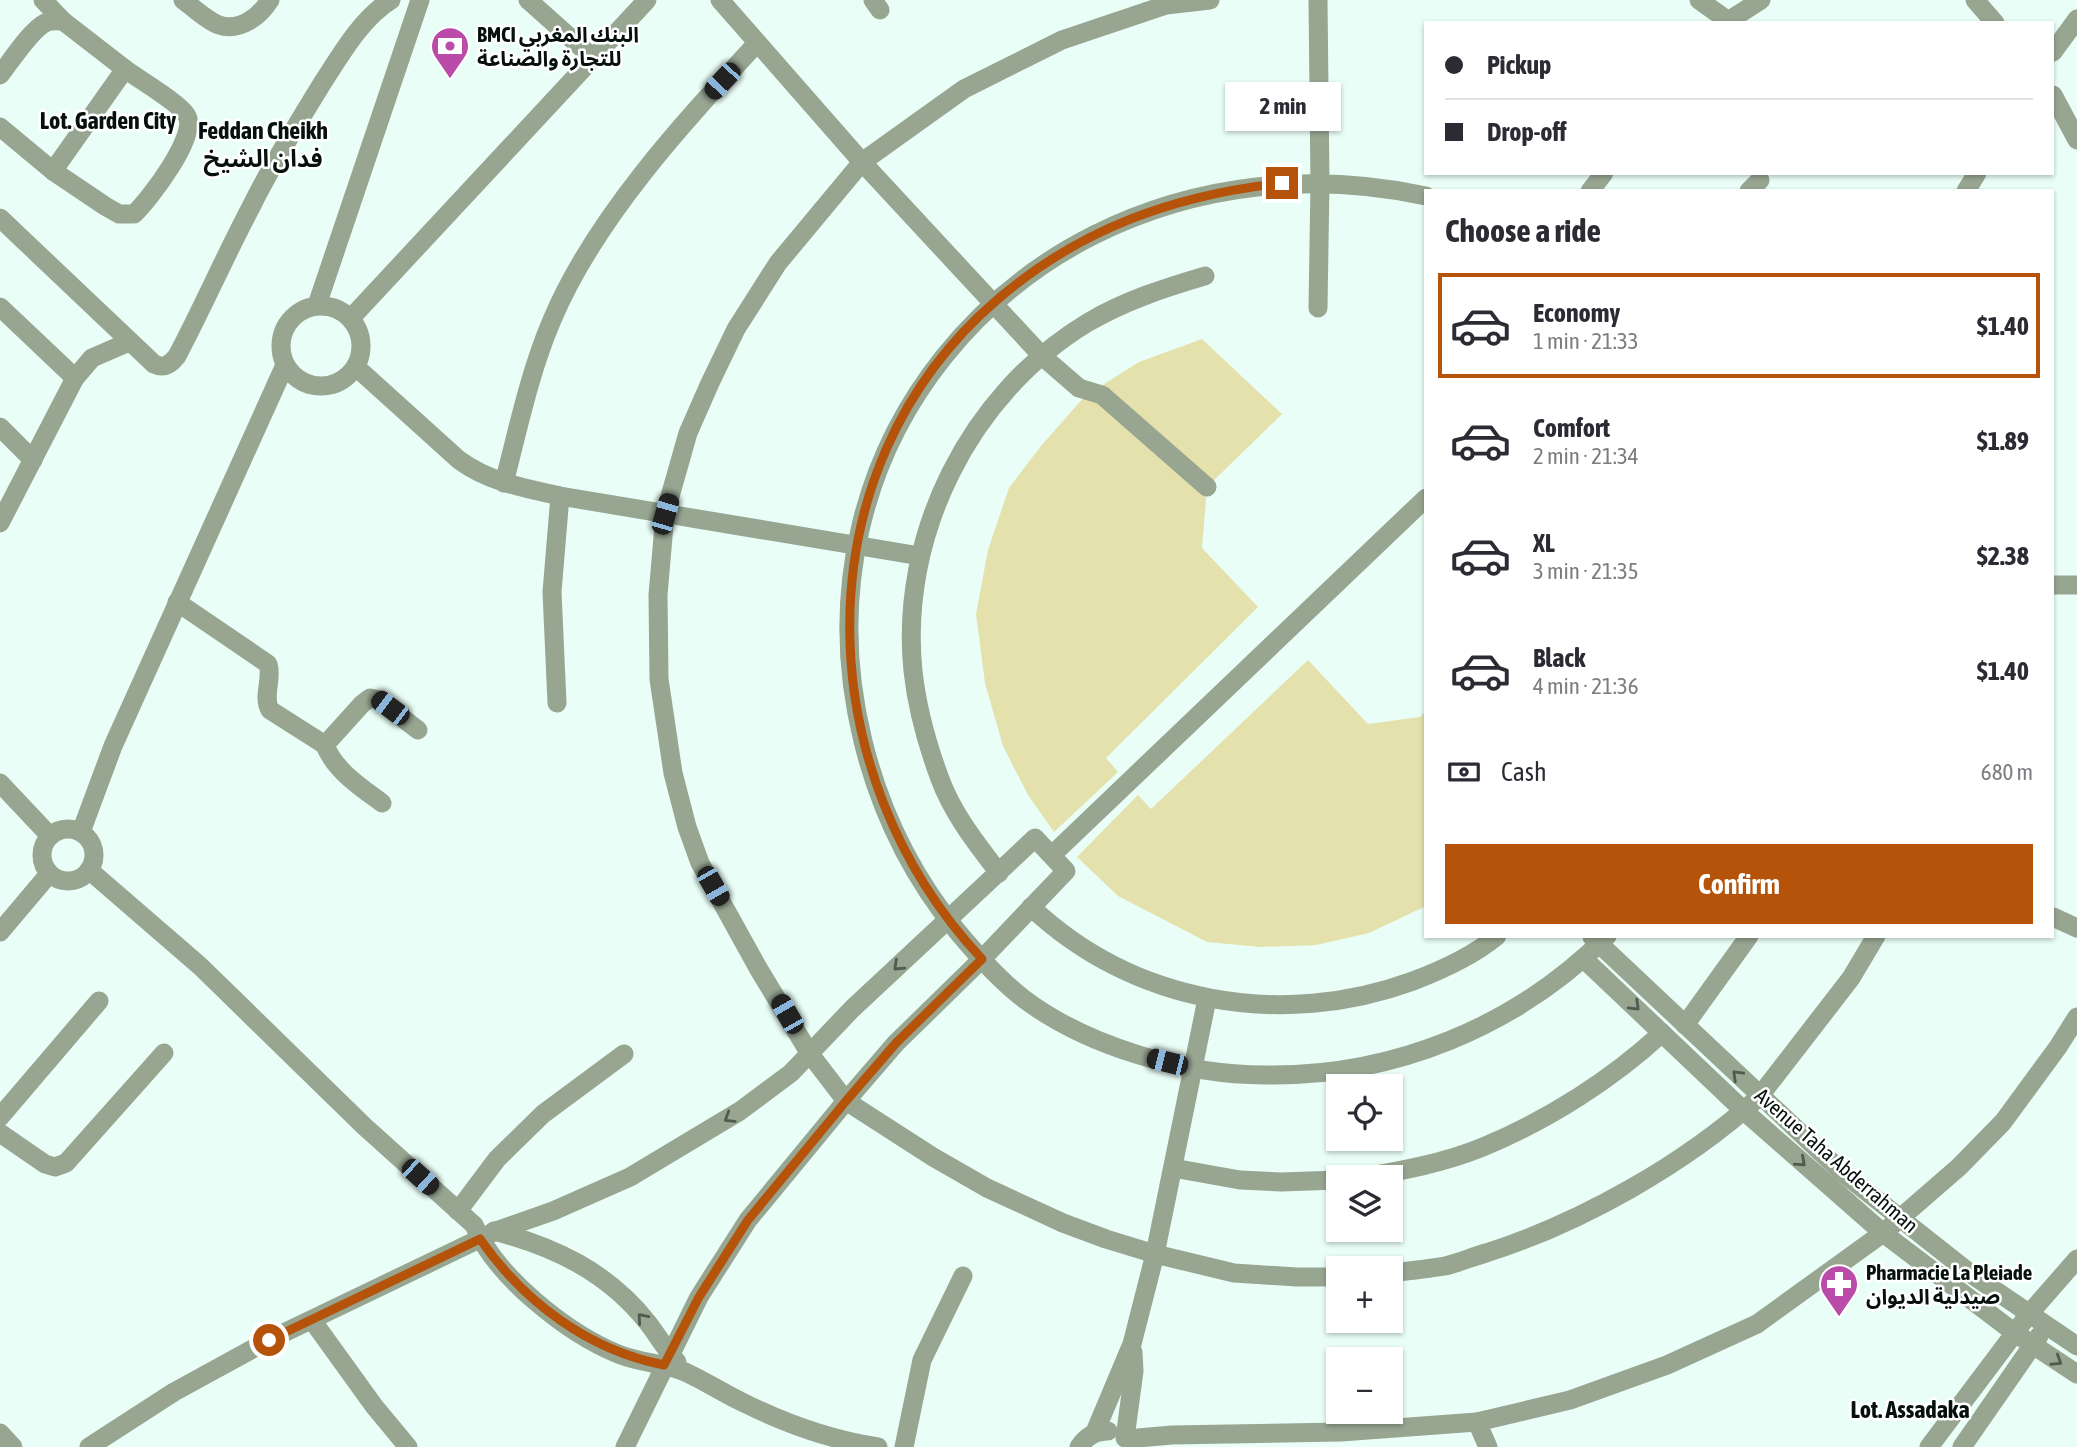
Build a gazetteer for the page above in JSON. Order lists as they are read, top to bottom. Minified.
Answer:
{"streets":{"street":["Avenue Taha Abderrahman"]},"districts":["Lot. Garden City","Feddan Cheikh فدان الشيخ","Lot. Assadaka"],"places":{"bank":["BMCI البنك المغربي للتجارة والصناعة"],"pharmacy":["Pharmacie La Pleiade صيدلية الديوان"]},"page":{"banner":["Pickup","Drop-off"],"bubble":"2 min","heading":"Choose a ride","list":[{"name":"Economy","note":"1 min · 21:33","value":"$1.40"},{"name":"Comfort","note":"2 min · 21:34","value":"$1.89"},{"name":"XL","note":"3 min · 21:35","value":"$2.38"},{"name":"Black","note":"4 min · 21:36","value":"$1.40"}],"pay":["Cash","680 m"],"buttons":"Confirm","map_buttons":["+","−"]}}
